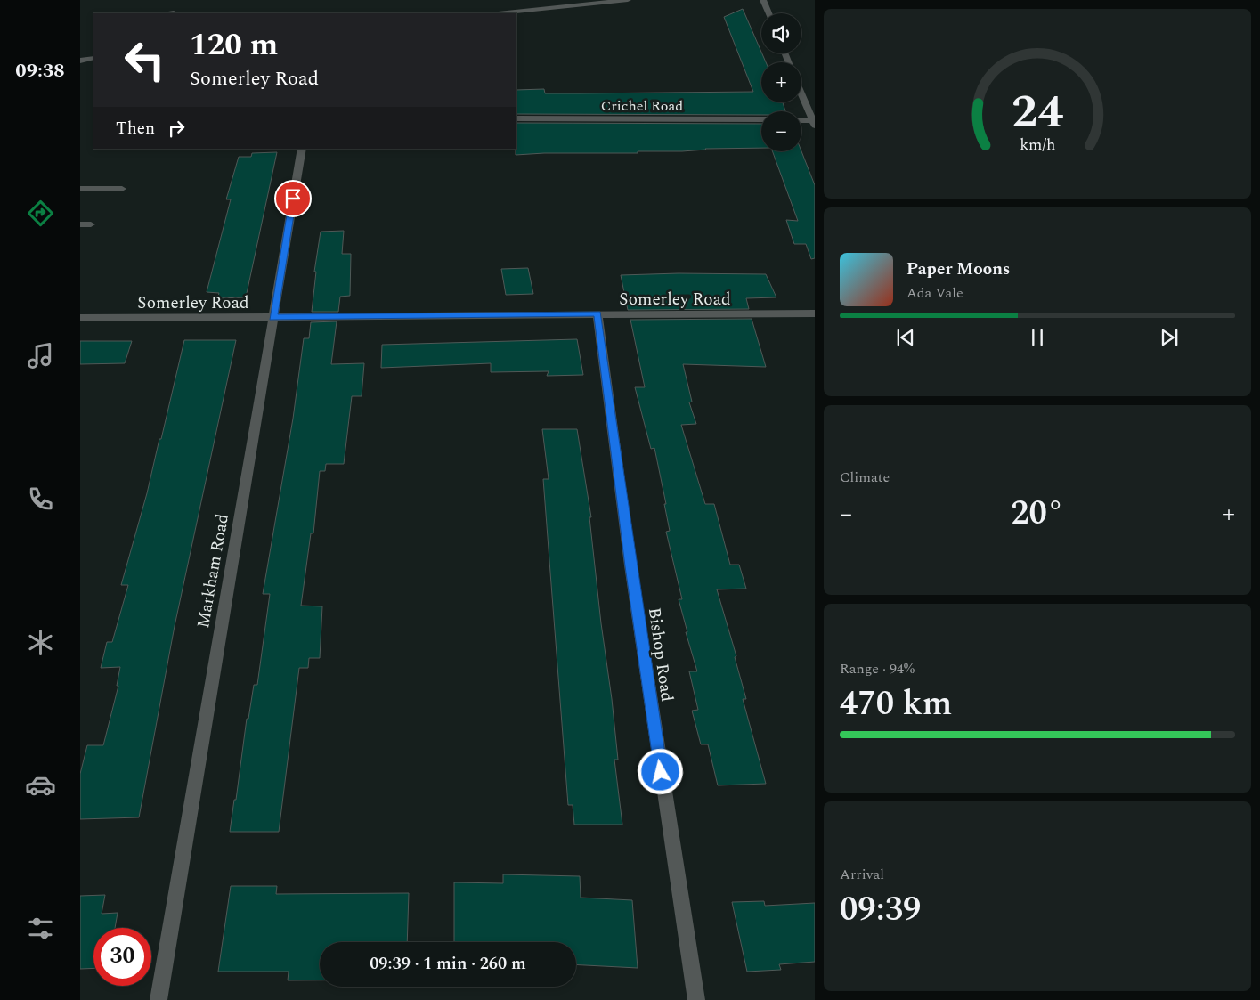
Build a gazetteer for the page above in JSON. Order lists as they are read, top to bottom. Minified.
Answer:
{"streets":{"street":["Crichel Road","Somerley Road","Markham Road","Bishop Road"]},"crossings":[["Somerley Road","Markham Road"],["Somerley Road","Bishop Road"]],"page":{"tabs":"09:38","map_buttons":["+","−"],"turn":["120 m","Somerley Road"],"then":"Then","song":["Paper Moons","Ada Vale"],"tile":["Climate",["Range · 94%","470 km"],["Arrival","09:39"]],"heat":["−","20°","+"],"limit":"30","trip":"09:39 · 1 min · 260 m","gauge":["24","km/h"]}}
